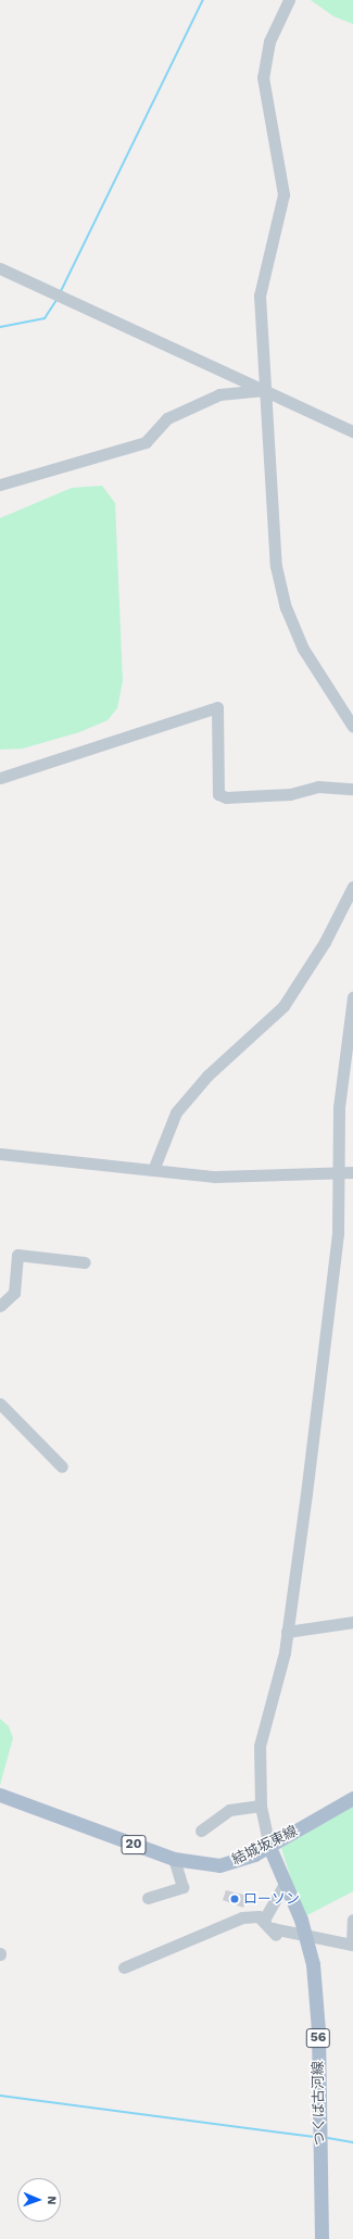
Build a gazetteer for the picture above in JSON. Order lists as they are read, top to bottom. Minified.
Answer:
{"streets":{"main road":["20","結城坂東線","56","つくば古河線"]},"crossings":[["結城坂東線","つくば古河線"]],"places":["ローソン"],"north":"right"}
